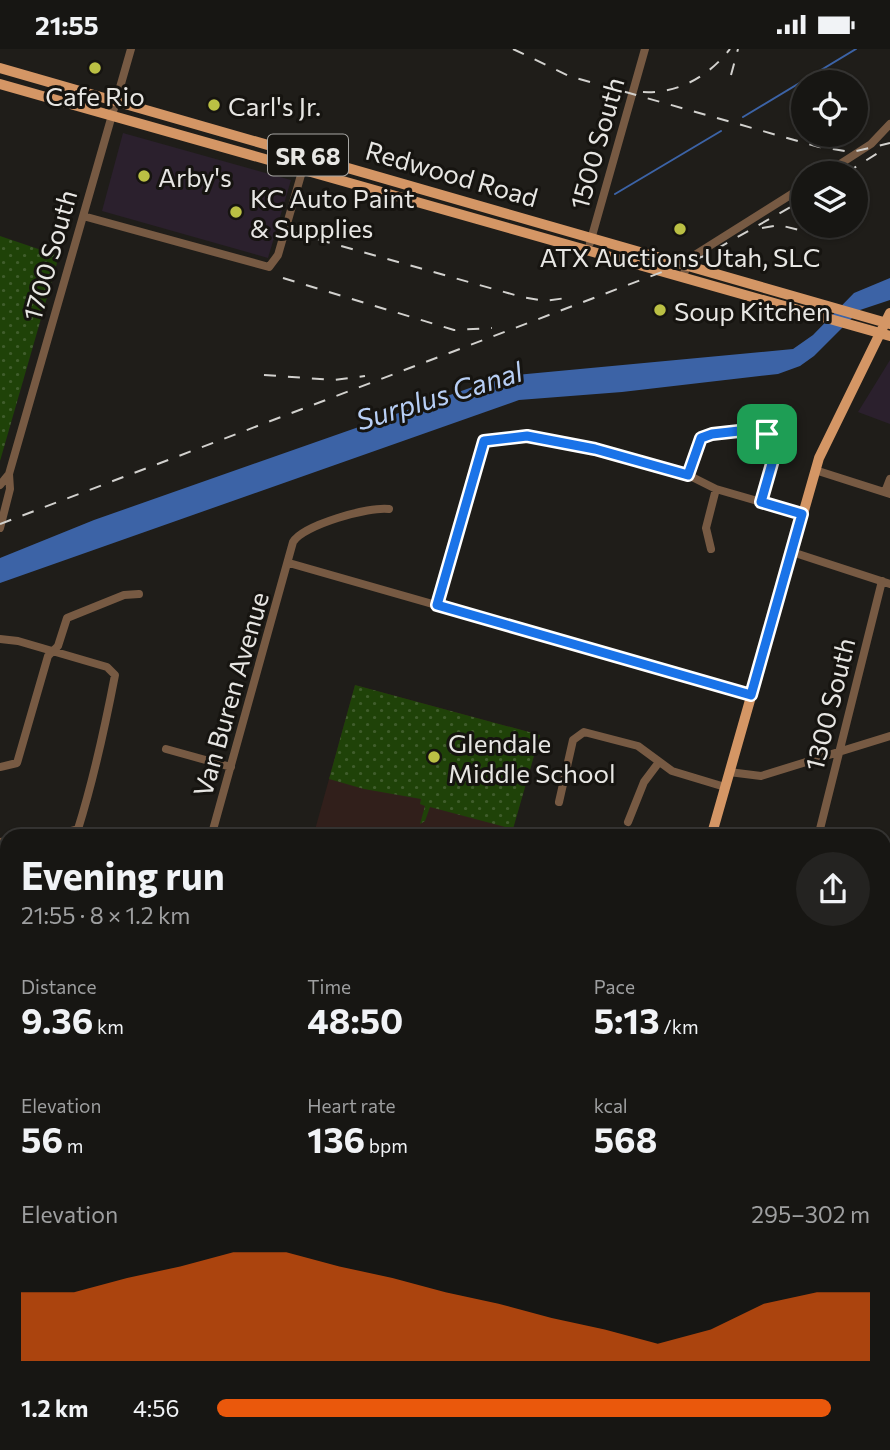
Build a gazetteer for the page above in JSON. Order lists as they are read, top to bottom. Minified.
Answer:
{"streets":{"main road":["SR 68","Redwood Road"],"street":["1500 South","1700 South","Van Buren Avenue","1300 South"]},"crossings":[["1500 South","Redwood Road"],["Redwood Road","1700 South"]],"water":["Surplus Canal"],"places":["Cafe Rio","Carl's Jr.","Arby's","KC Auto Paint & Supplies","ATX Auctions Utah, SLC","Soup Kitchen","Glendale Middle School"],"page":{"status":"21:55","heading":["Evening run","21:55 · 8 × 1.2 km"],"stats":[["Distance","9.36 km"],["Time","48:50"],["Pace","5:13 /km"],["Elevation","56 m"],["Heart rate","136 bpm"],["kcal","568"]],"chart":["Elevation","295–302 m"],"list":[{"name":"1.2 km","note":"4:56"}]}}
